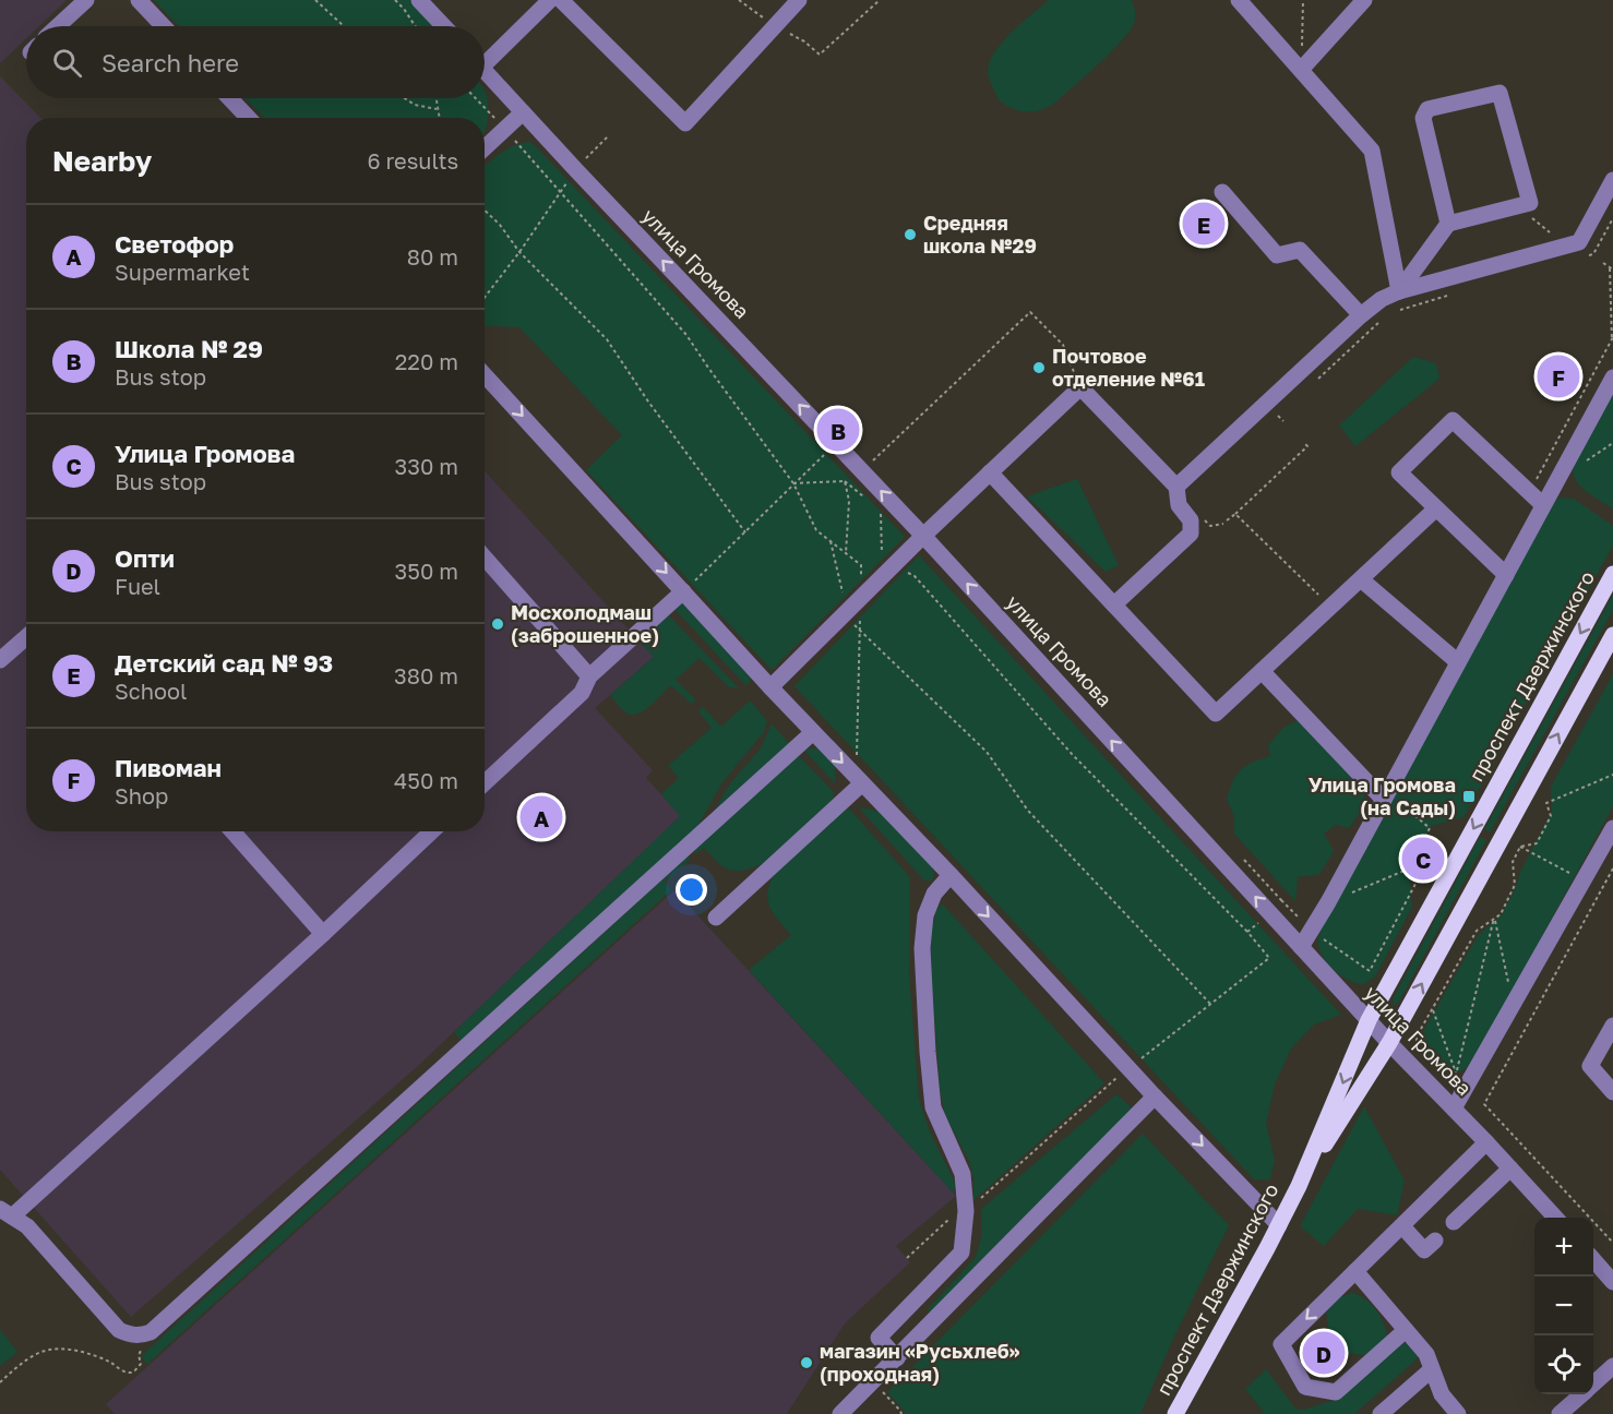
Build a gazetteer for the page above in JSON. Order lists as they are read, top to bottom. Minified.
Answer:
{"streets":{"main road":["проспект Дзержинского"],"street":["улица Громова"]},"crossings":[["улица Громова","проспект Дзержинского"]],"one_way":["улица Громова"],"places":{"other":["Средняя школа №29","Почтовое отделение №61","Мосхолодмаш (заброшенное)","магазин «Русьхлеб» (проходная)"],"transit":["Улица Громова (на Сады)"]},"page":{"search":"Search here","heading":["Nearby","6 results"],"pins":["E","F","B","A","C","D"],"list":[{"mark":"A","name":"Светофор","note":"Supermarket","value":"80 m"},{"mark":"B","name":"Школа № 29","note":"Bus stop","value":"220 m"},{"mark":"C","name":"Улица Громова","note":"Bus stop","value":"330 m"},{"mark":"D","name":"Опти","note":"Fuel","value":"350 m"},{"mark":"E","name":"Детский сад № 93","note":"School","value":"380 m"},{"mark":"F","name":"Пивоман","note":"Shop","value":"450 m"}],"map_buttons":["+","−"]}}
